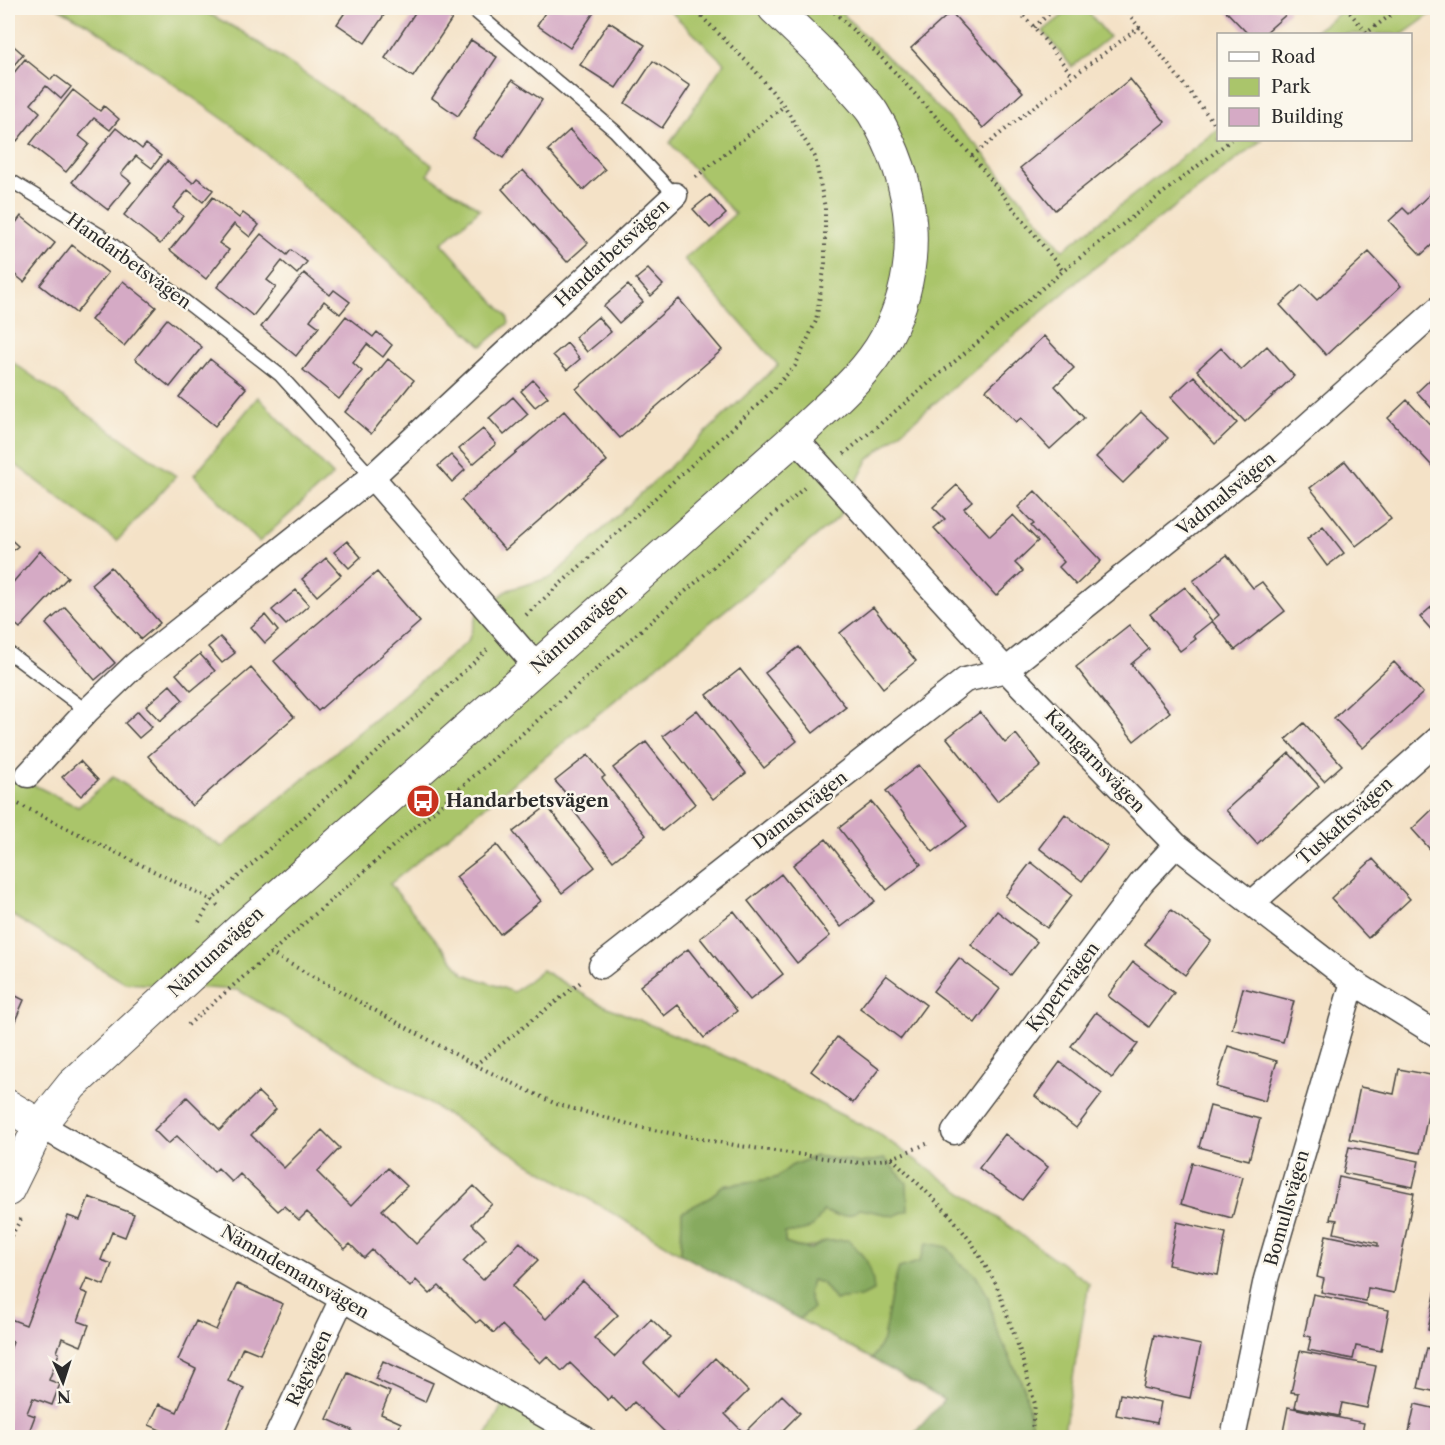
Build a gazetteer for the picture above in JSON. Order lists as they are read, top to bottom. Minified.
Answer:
{"streets":{"street":["Handarbetsvägen","Vadmalsvägen","Nåntunavägen","Kamgarnsvägen","Damastvägen","Tuskaftsvägen","Kypertvägen","Bomullsvägen","Nämndemansvägen","Rågvägen"]},"crossings":[["Handarbetsvägen","Nåntunavägen"],["Vadmalsvägen","Kamgarnsvägen"],["Vadmalsvägen","Damastvägen"],["Nåntunavägen","Kamgarnsvägen"],["Nåntunavägen","Nämndemansvägen"],["Kamgarnsvägen","Damastvägen"],["Kamgarnsvägen","Tuskaftsvägen"],["Kamgarnsvägen","Kypertvägen"],["Kamgarnsvägen","Bomullsvägen"],["Nämndemansvägen","Rågvägen"]],"places":{"bus stop":["Handarbetsvägen"]},"legend":["Road","Park","Building"],"north":"bottom"}
